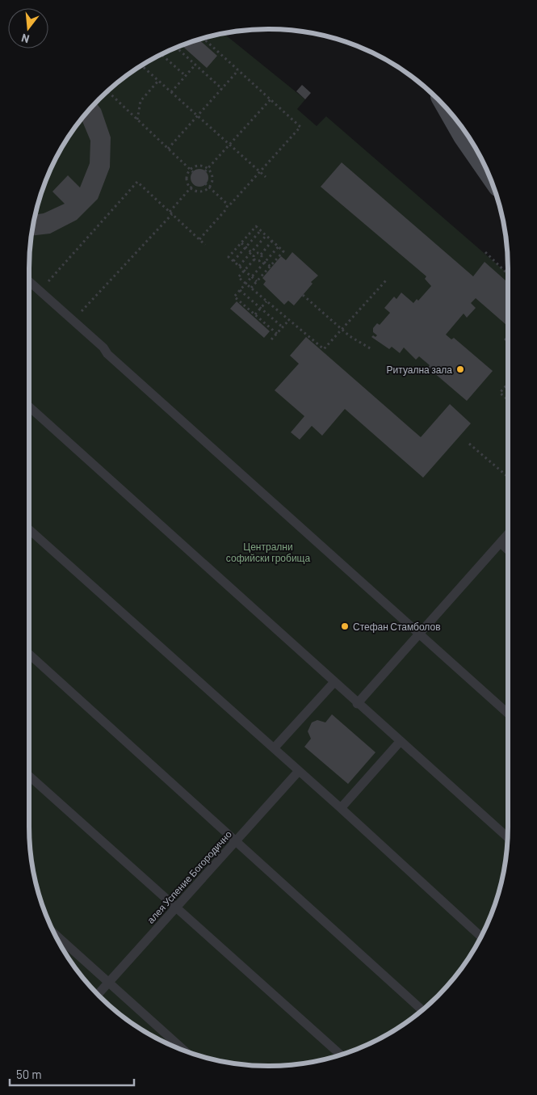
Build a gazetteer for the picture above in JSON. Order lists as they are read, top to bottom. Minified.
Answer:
{"streets":{"lane":["алея Успение Богородично"]},"parks":["Централни софийски гробища"],"places":["Ритуална зала","Стефан Стамболов"],"scale_bar":"50 m","north":"bottom"}
